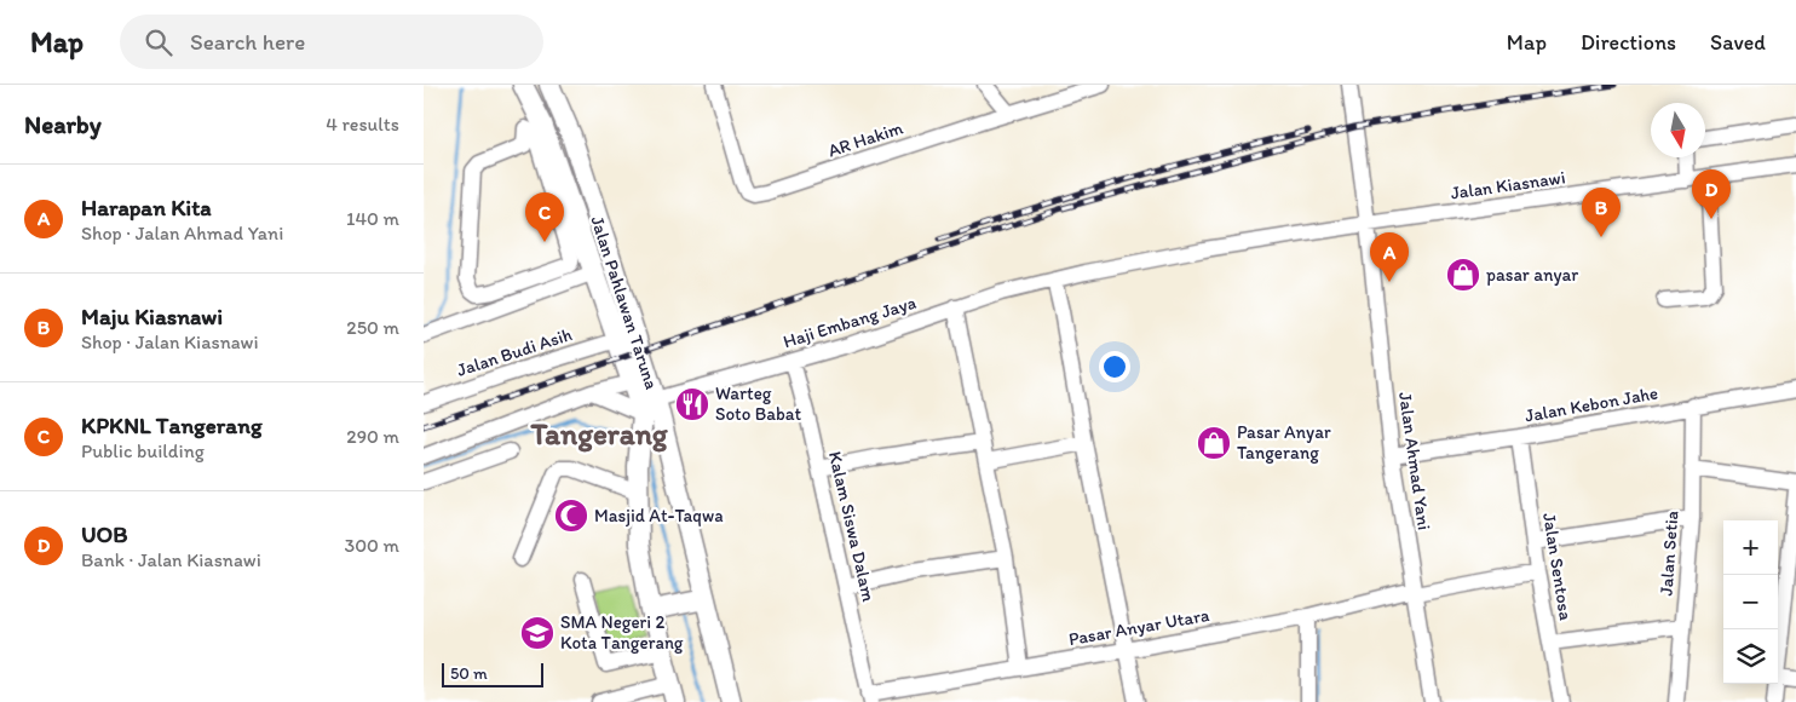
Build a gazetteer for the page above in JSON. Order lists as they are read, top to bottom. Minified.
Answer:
{"streets":{"main road":["Jalan Pahlawan Taruna"],"street":["AR Hakim","Jalan Kiasnawi","Haji Embang Jaya","Jalan Budi Asih","Jalan Kebon Jahe","Jalan Ahmad Yani","Kalam Siswa Dalam","Jalan Setia","Jalan Sentosa","Pasar Anyar Utara"]},"crossings":[["Jalan Kiasnawi","Haji Embang Jaya"],["Jalan Kiasnawi","Jalan Ahmad Yani"],["Jalan Pahlawan Taruna","Haji Embang Jaya"],["Jalan Pahlawan Taruna","Jalan Budi Asih"],["Haji Embang Jaya","Kalam Siswa Dalam"],["Jalan Kebon Jahe","Jalan Ahmad Yani"],["Jalan Kebon Jahe","Jalan Setia"],["Jalan Kebon Jahe","Jalan Sentosa"],["Jalan Ahmad Yani","Pasar Anyar Utara"],["Kalam Siswa Dalam","Pasar Anyar Utara"],["Jalan Sentosa","Pasar Anyar Utara"]],"districts":["Tangerang"],"places":{"shop":["pasar anyar","Pasar Anyar Tangerang"],"restaurant":["Warteg Soto Babat"],"mosque":["Masjid At-Taqwa"],"school or university":["SMA Negeri 2 Kota Tangerang"]},"scale_bar":"50 m","north":"bottom","page":{"header":"Map","search":"Search here","nav":["Map","Directions","Saved"],"heading":["Nearby","4 results"],"list":[{"mark":"A","name":"Harapan Kita","note":"Shop · Jalan Ahmad Yani","value":"140 m"},{"mark":"B","name":"Maju Kiasnawi","note":"Shop · Jalan Kiasnawi","value":"250 m"},{"mark":"C","name":"KPKNL Tangerang","note":"Public building","value":"290 m"},{"mark":"D","name":"UOB","note":"Bank · Jalan Kiasnawi","value":"300 m"}],"pins":["D","B","C","A"],"map_buttons":["+","−"],"scale":"50 m"}}
